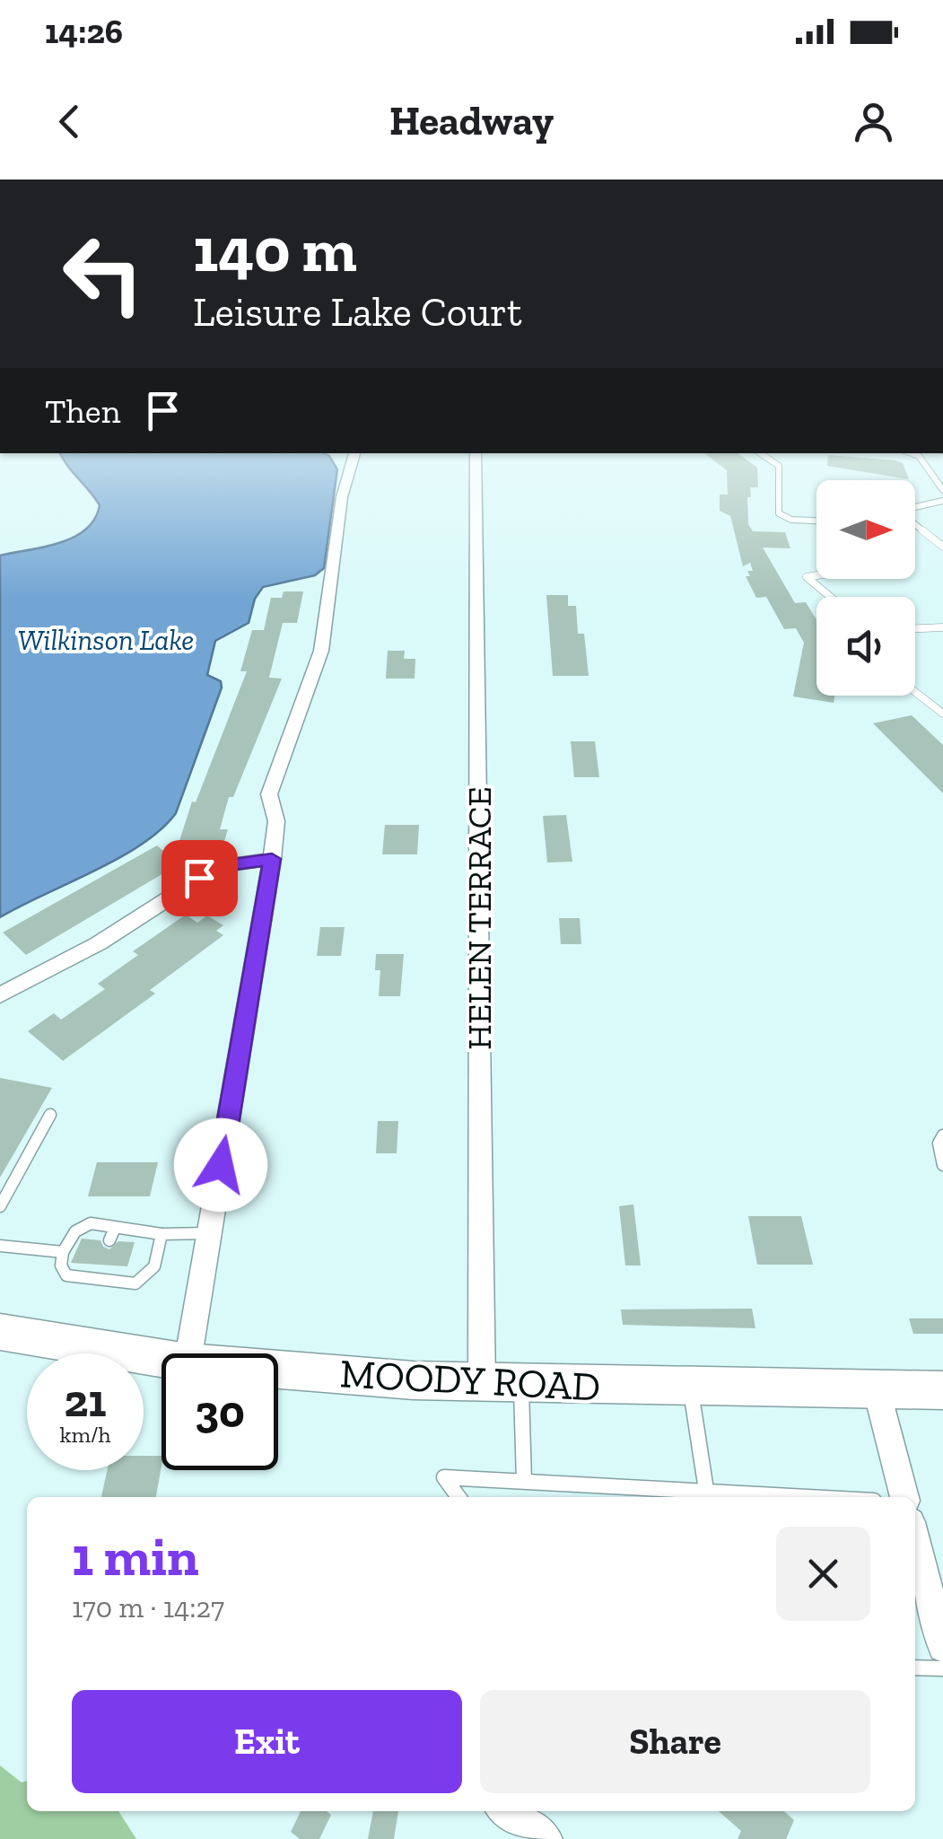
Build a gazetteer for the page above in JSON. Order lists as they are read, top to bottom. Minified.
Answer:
{"streets":{"main road":["MOODY ROAD"],"street":["HELEN TERRACE"]},"crossings":[["HELEN TERRACE","MOODY ROAD"]],"water":["Wilkinson Lake"],"north":"right","page":{"status":"14:26","header":"Headway","turn":["140 m","Leisure Lake Court"],"then":"Then","speed":"21 km/h","limit":"30","heading":["1 min","170 m · 14:27"],"buttons":["Exit","Share"]}}
